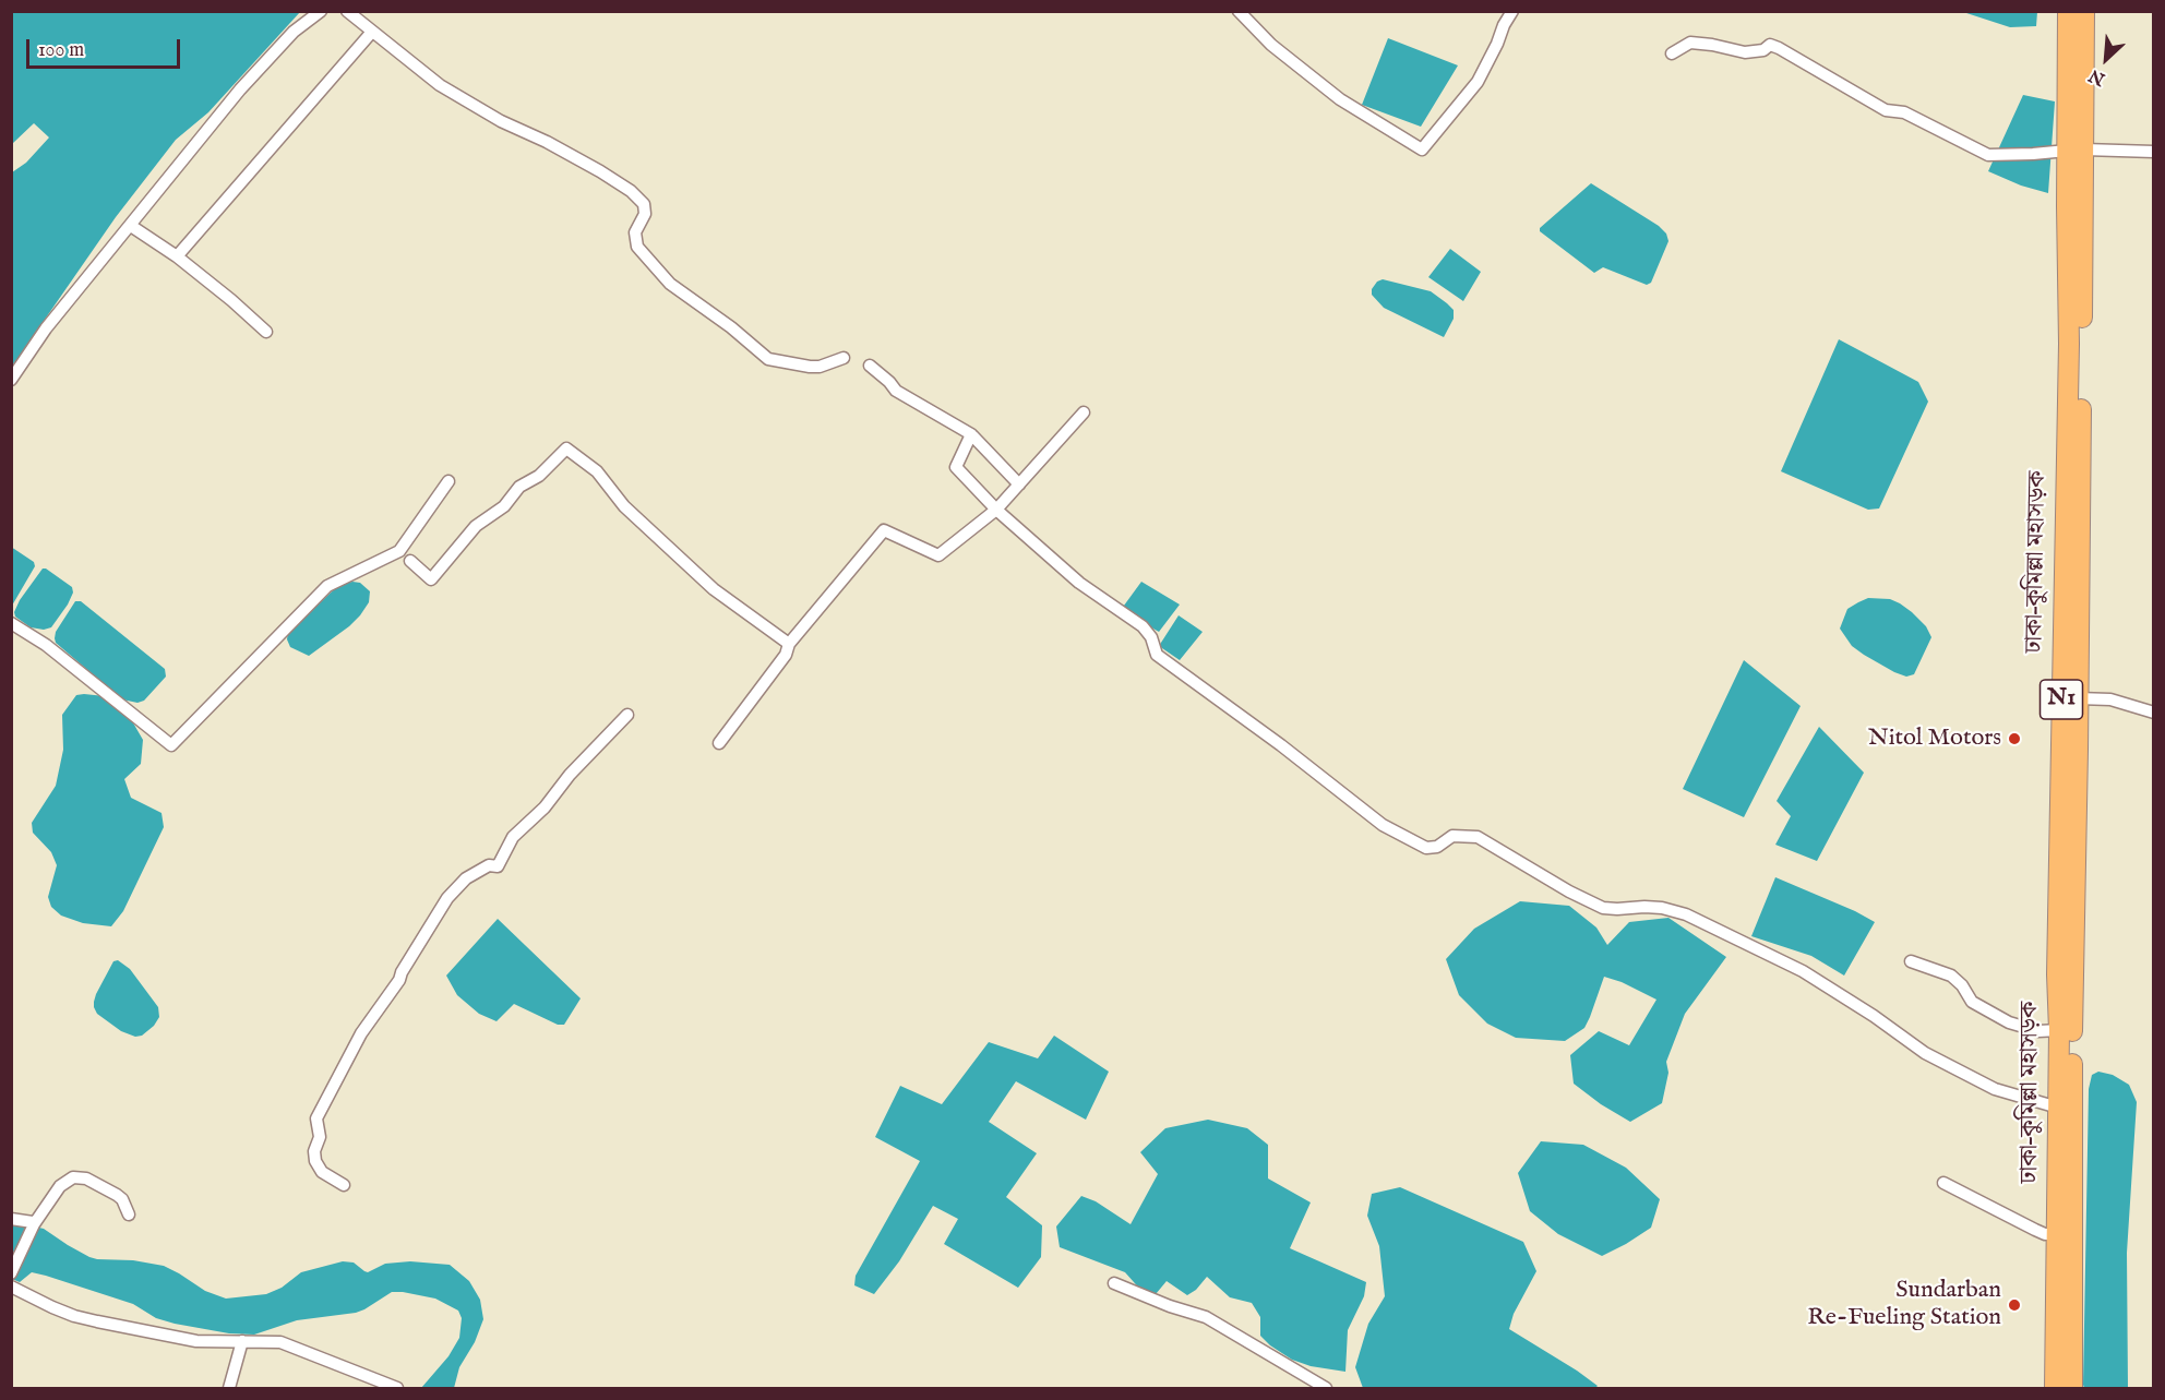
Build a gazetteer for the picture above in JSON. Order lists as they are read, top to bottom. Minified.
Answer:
{"streets":{"highway":["ঢাকা–কুমিল্লা মহাসড়ক","N1"]},"places":["Nitol Motors","Sundarban Re-Fueling Station"],"scale_bar":"100 m","north":"bottom left"}
